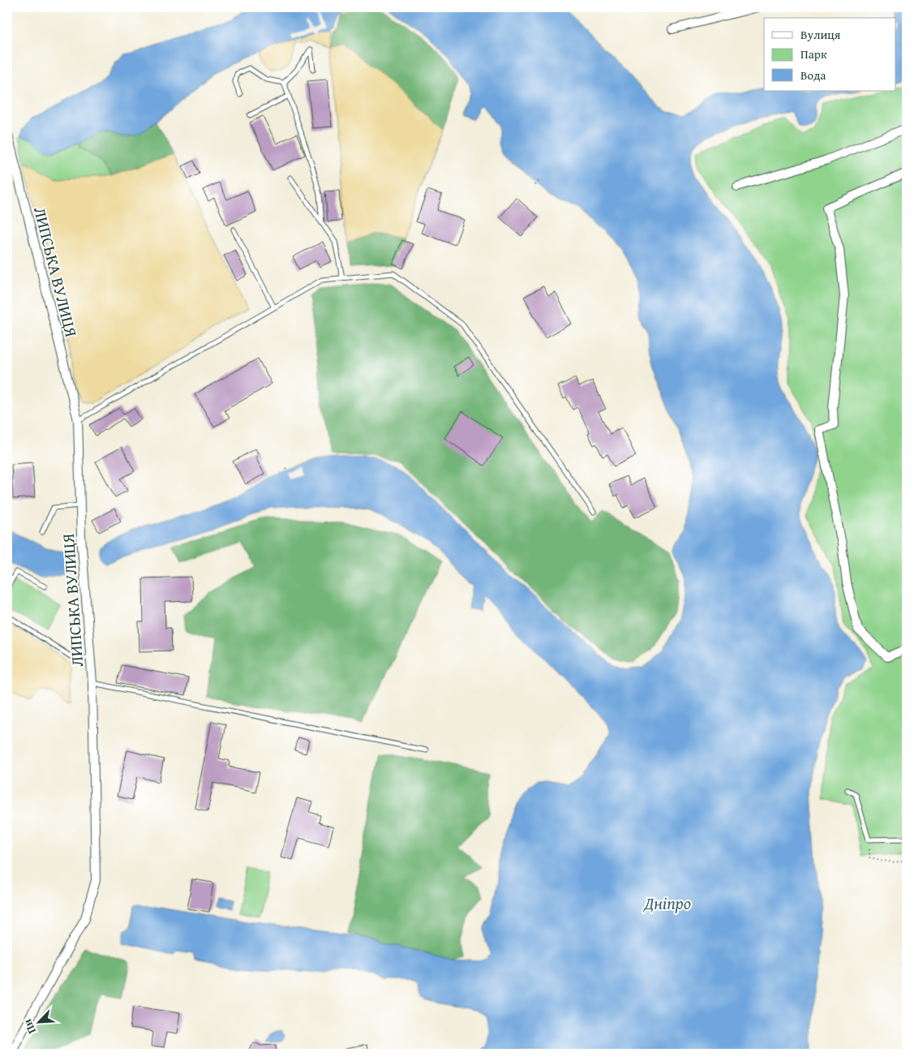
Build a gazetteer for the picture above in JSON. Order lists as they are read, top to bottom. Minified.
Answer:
{"streets":{"street":["ЛИПСЬКА ВУЛИЦЯ"]},"water":["Дніпро"],"legend":["Вулиця","Парк","Вода"],"north":"bottom left"}
